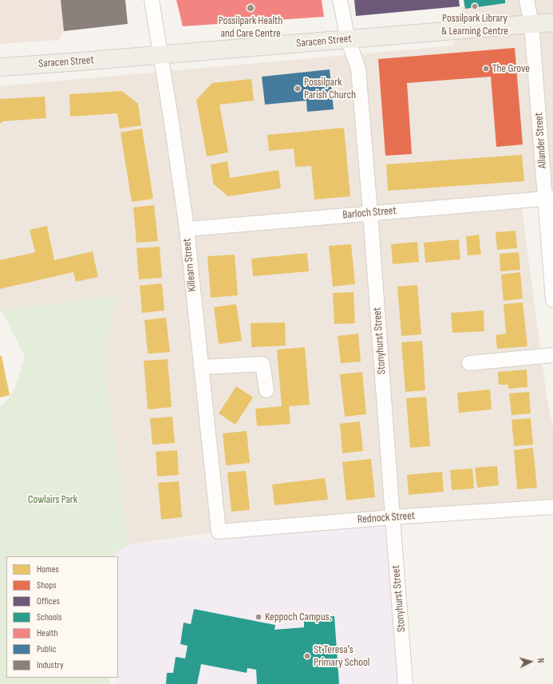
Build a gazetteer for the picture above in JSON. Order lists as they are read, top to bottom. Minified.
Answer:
{"streets":{"main road":["Saracen Street"],"street":["Allander Street","Barloch Street","Killearn Street","Stonyhurst Street","Rednock Street"]},"crossings":[["Saracen Street","Allander Street"],["Saracen Street","Killearn Street"],["Saracen Street","Stonyhurst Street"],["Allander Street","Barloch Street"],["Barloch Street","Killearn Street"],["Barloch Street","Stonyhurst Street"],["Killearn Street","Rednock Street"],["Stonyhurst Street","Rednock Street"]],"parks":["Cowlairs Park"],"places":["Possilpark Library & Learning Centre","Possilpark Health and Care Centre","The Grove","Possilpark Parish Church","Keppoch Campus.","St Teresa's Primary School"],"legend":["Homes","Shops","Offices","Schools","Health","Public","Industry"],"north":"right"}
